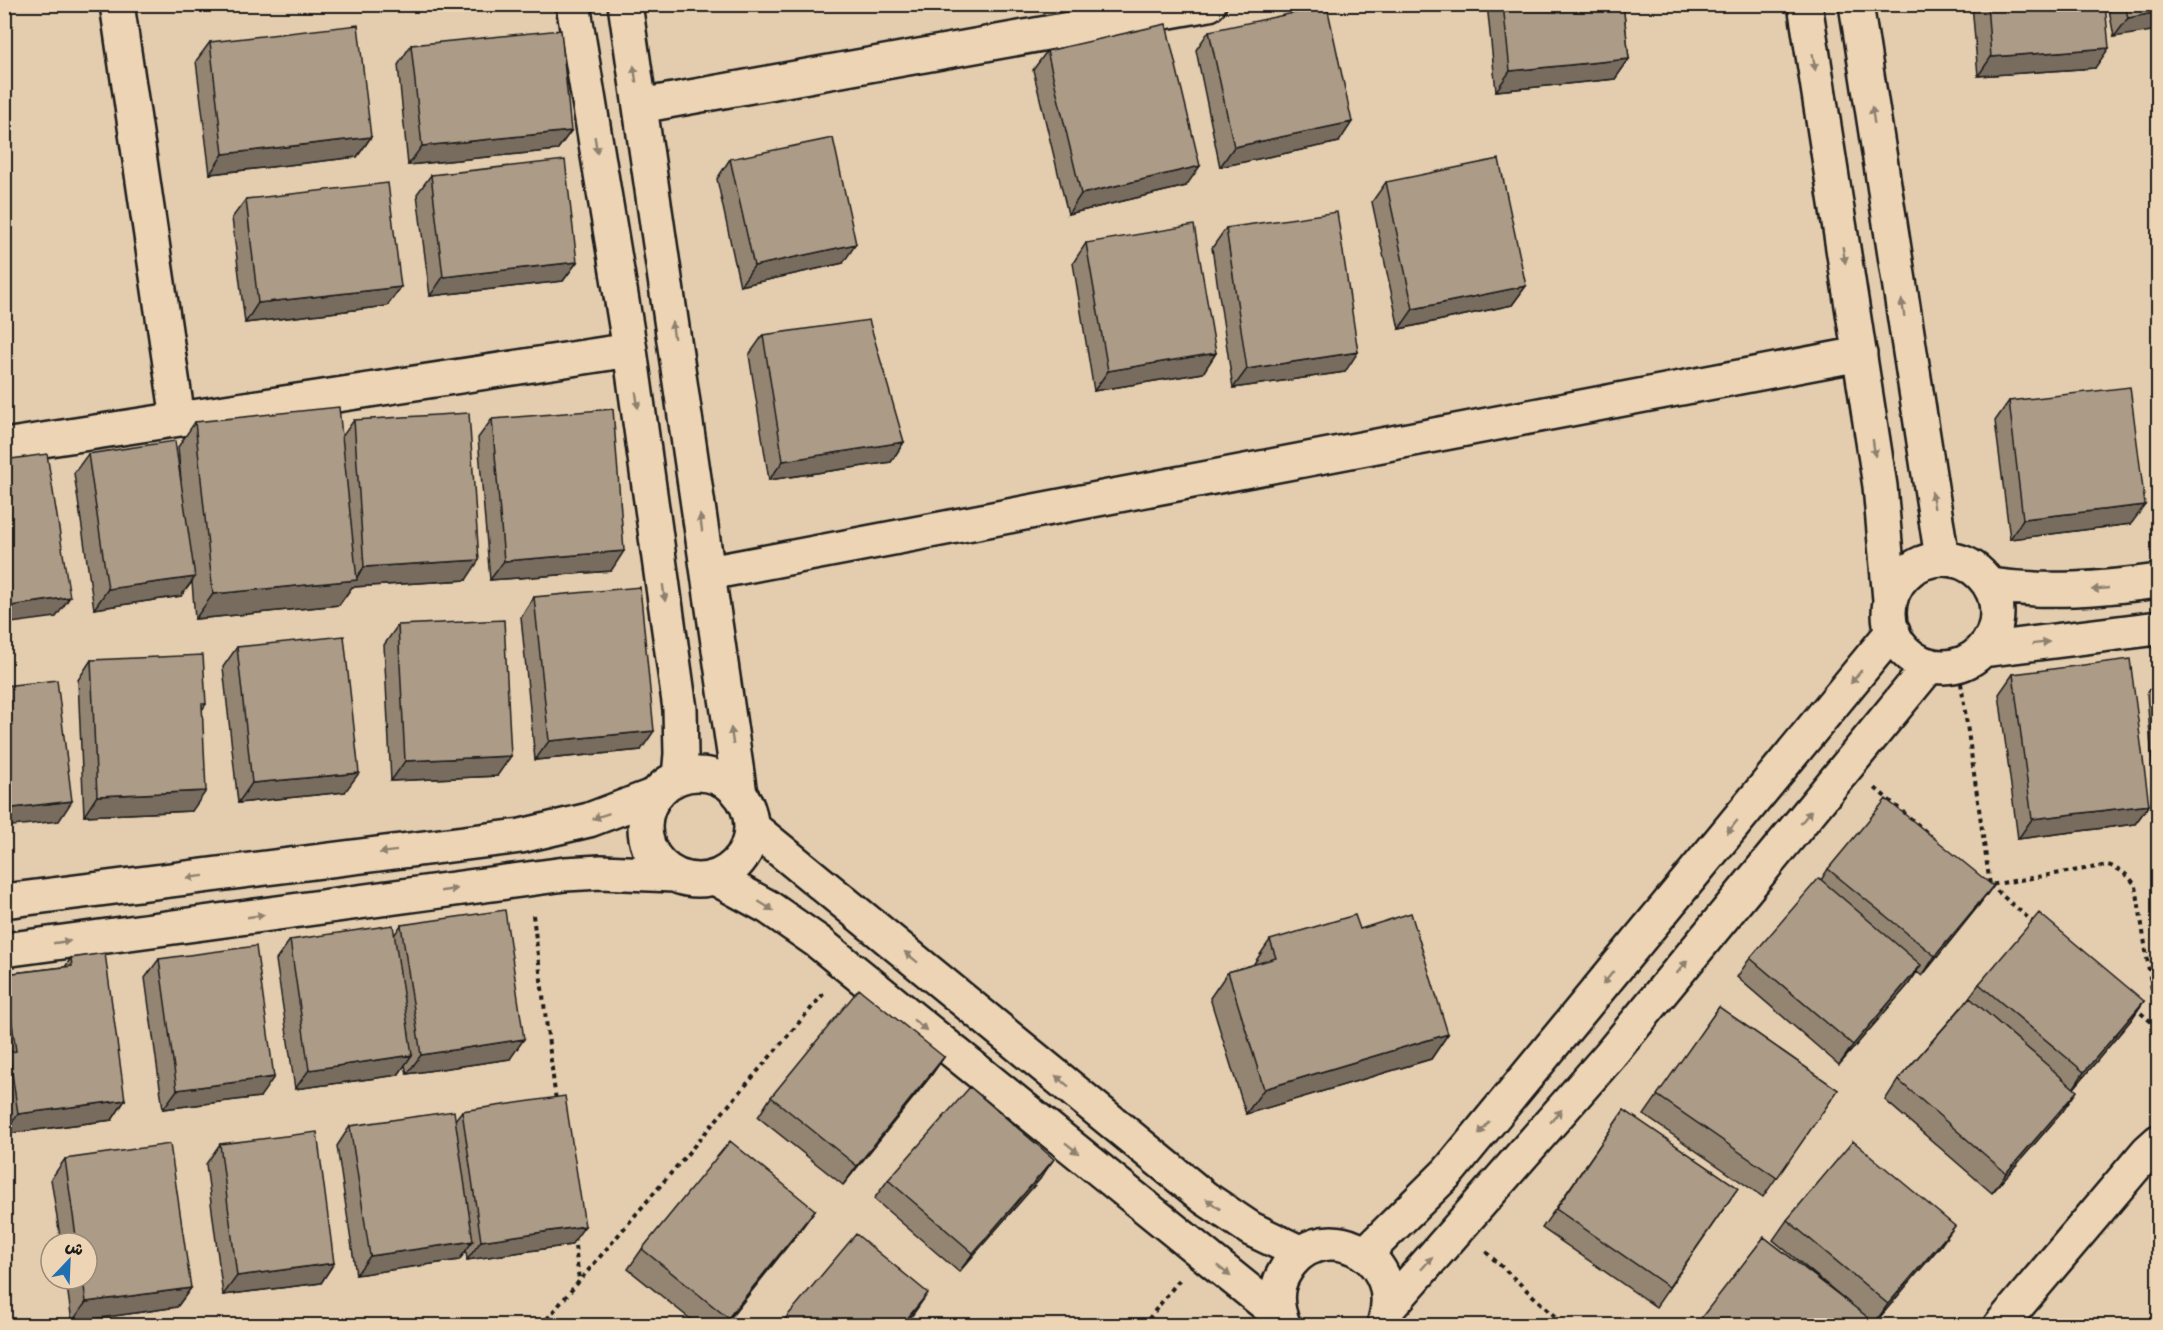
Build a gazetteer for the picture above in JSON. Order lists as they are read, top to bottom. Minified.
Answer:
{"north":"top right"}
